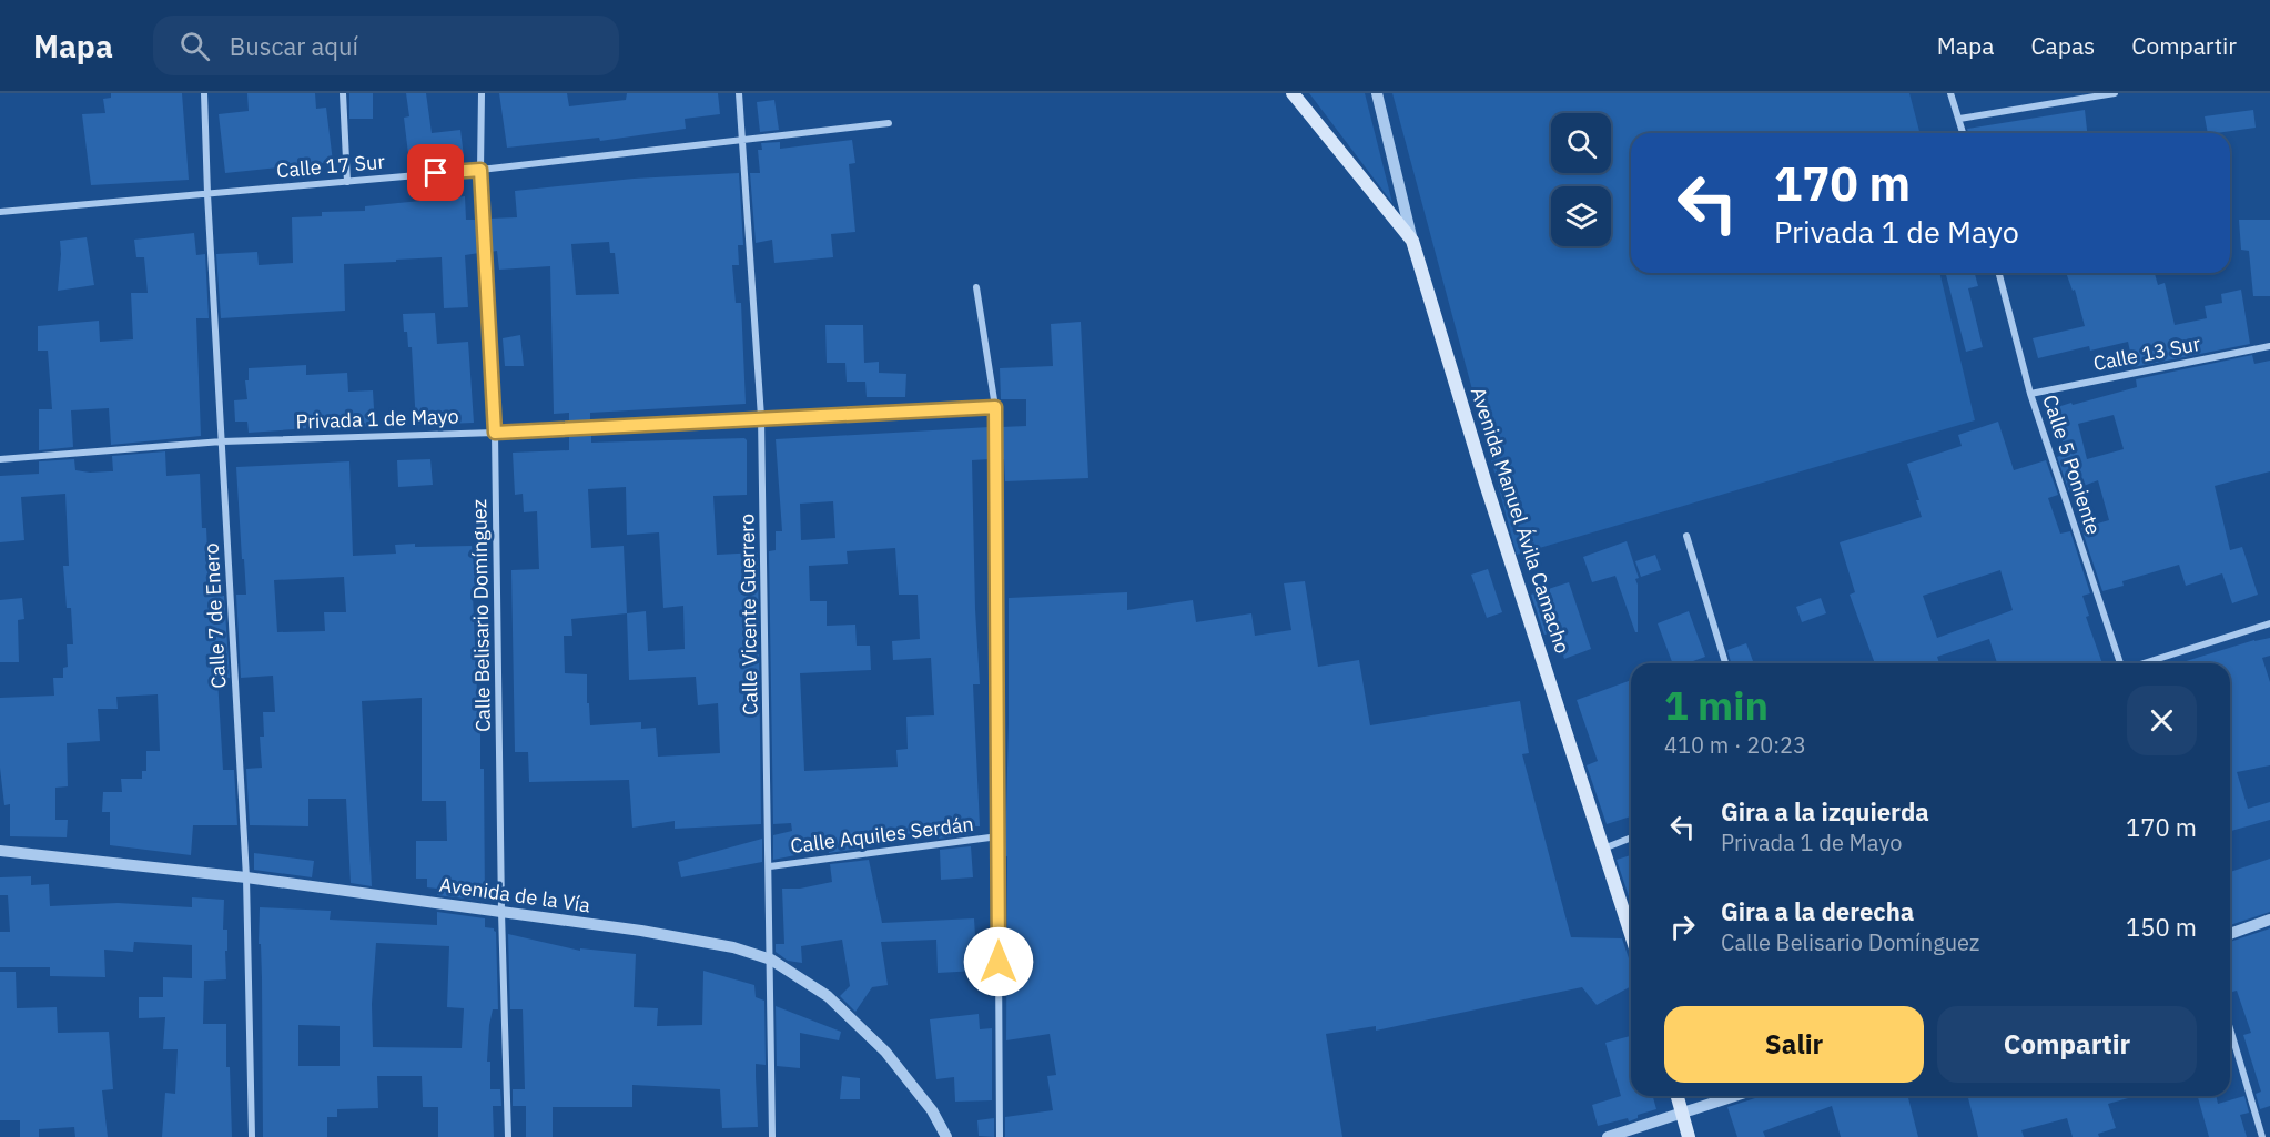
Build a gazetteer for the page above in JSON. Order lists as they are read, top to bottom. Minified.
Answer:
{"streets":{"main road":["Avenida Manuel Ávila Camacho"],"street":["Calle 17 Sur","Calle 13 Sur","Privada 1 de Mayo","Calle 5 Poniente","Calle Vicente Guerrero","Calle 7 de Enero","Calle Belisario Domínguez","Calle Aquiles Serdán","Avenida de la Vía"]},"crossings":[["Calle 17 Sur","Calle Vicente Guerrero"],["Calle 17 Sur","Calle 7 de Enero"],["Calle 17 Sur","Calle Belisario Domínguez"],["Calle 13 Sur","Calle 5 Poniente"],["Privada 1 de Mayo","Calle Vicente Guerrero"],["Privada 1 de Mayo","Calle 7 de Enero"],["Privada 1 de Mayo","Calle Belisario Domínguez"],["Calle Vicente Guerrero","Calle Aquiles Serdán"],["Calle Vicente Guerrero","Avenida de la Vía"],["Calle 7 de Enero","Avenida de la Vía"],["Calle Belisario Domínguez","Avenida de la Vía"]],"page":{"header":"Mapa","search":"Buscar aquí","nav":["Mapa","Capas","Compartir"],"turn":["170 m","Privada 1 de Mayo"],"heading":["1 min","410 m · 20:23"],"list":[{"name":"Gira a la izquierda","note":"Privada 1 de Mayo","value":"170 m"},{"name":"Gira a la derecha","note":"Calle Belisario Domínguez","value":"150 m"}],"buttons":["Salir","Compartir"]}}
